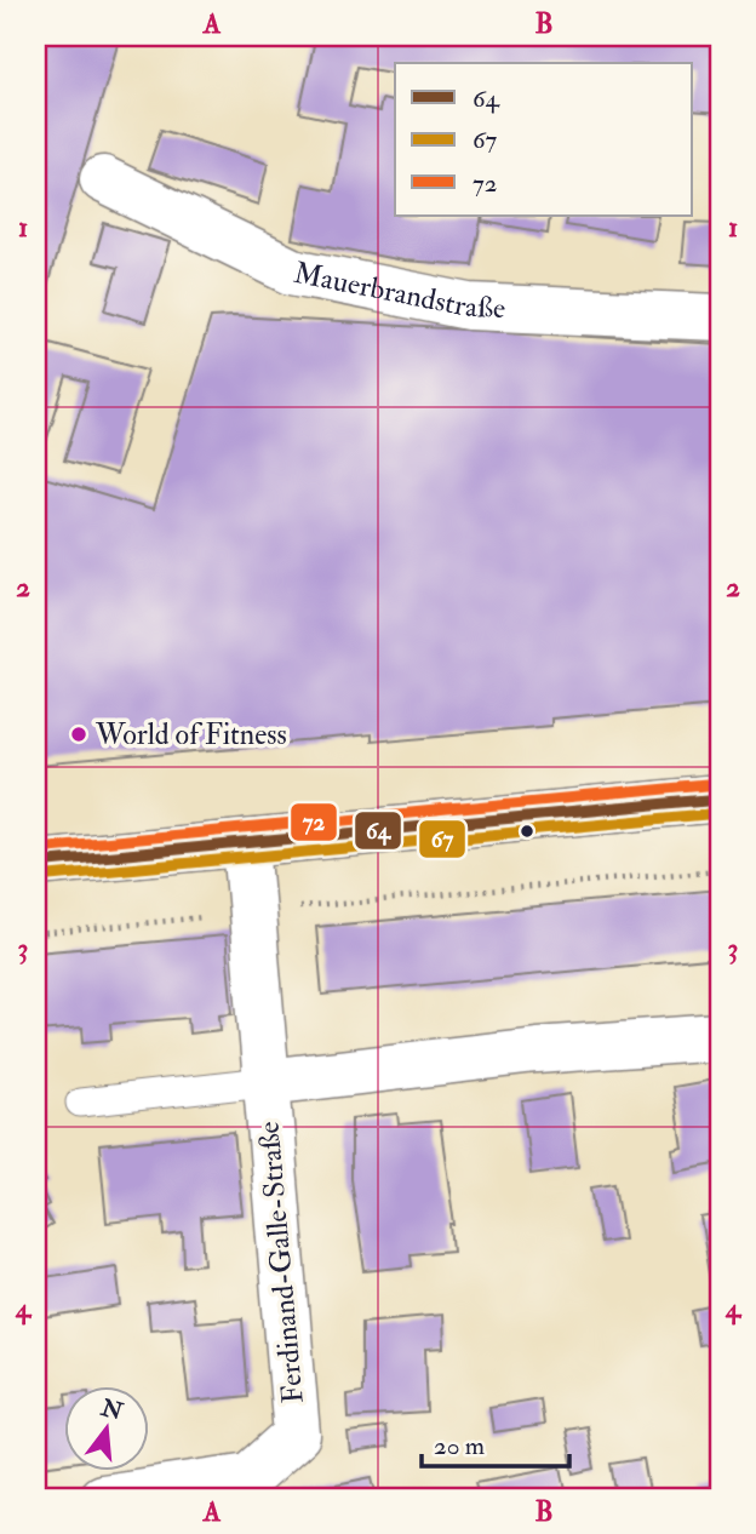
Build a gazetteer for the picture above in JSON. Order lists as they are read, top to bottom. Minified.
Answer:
{"streets":{"street":["Mauerbrandstraße","Ferdinand-Galle-Straße"]},"places":["World of Fitness"],"lines":["transit line 72","transit line 64","transit line 67"],"legend":["64","67","72"],"scale_bar":"20 m","north":"top","grid":{"columns":["A","B"],"rows":["1","2","3","4"]}}
